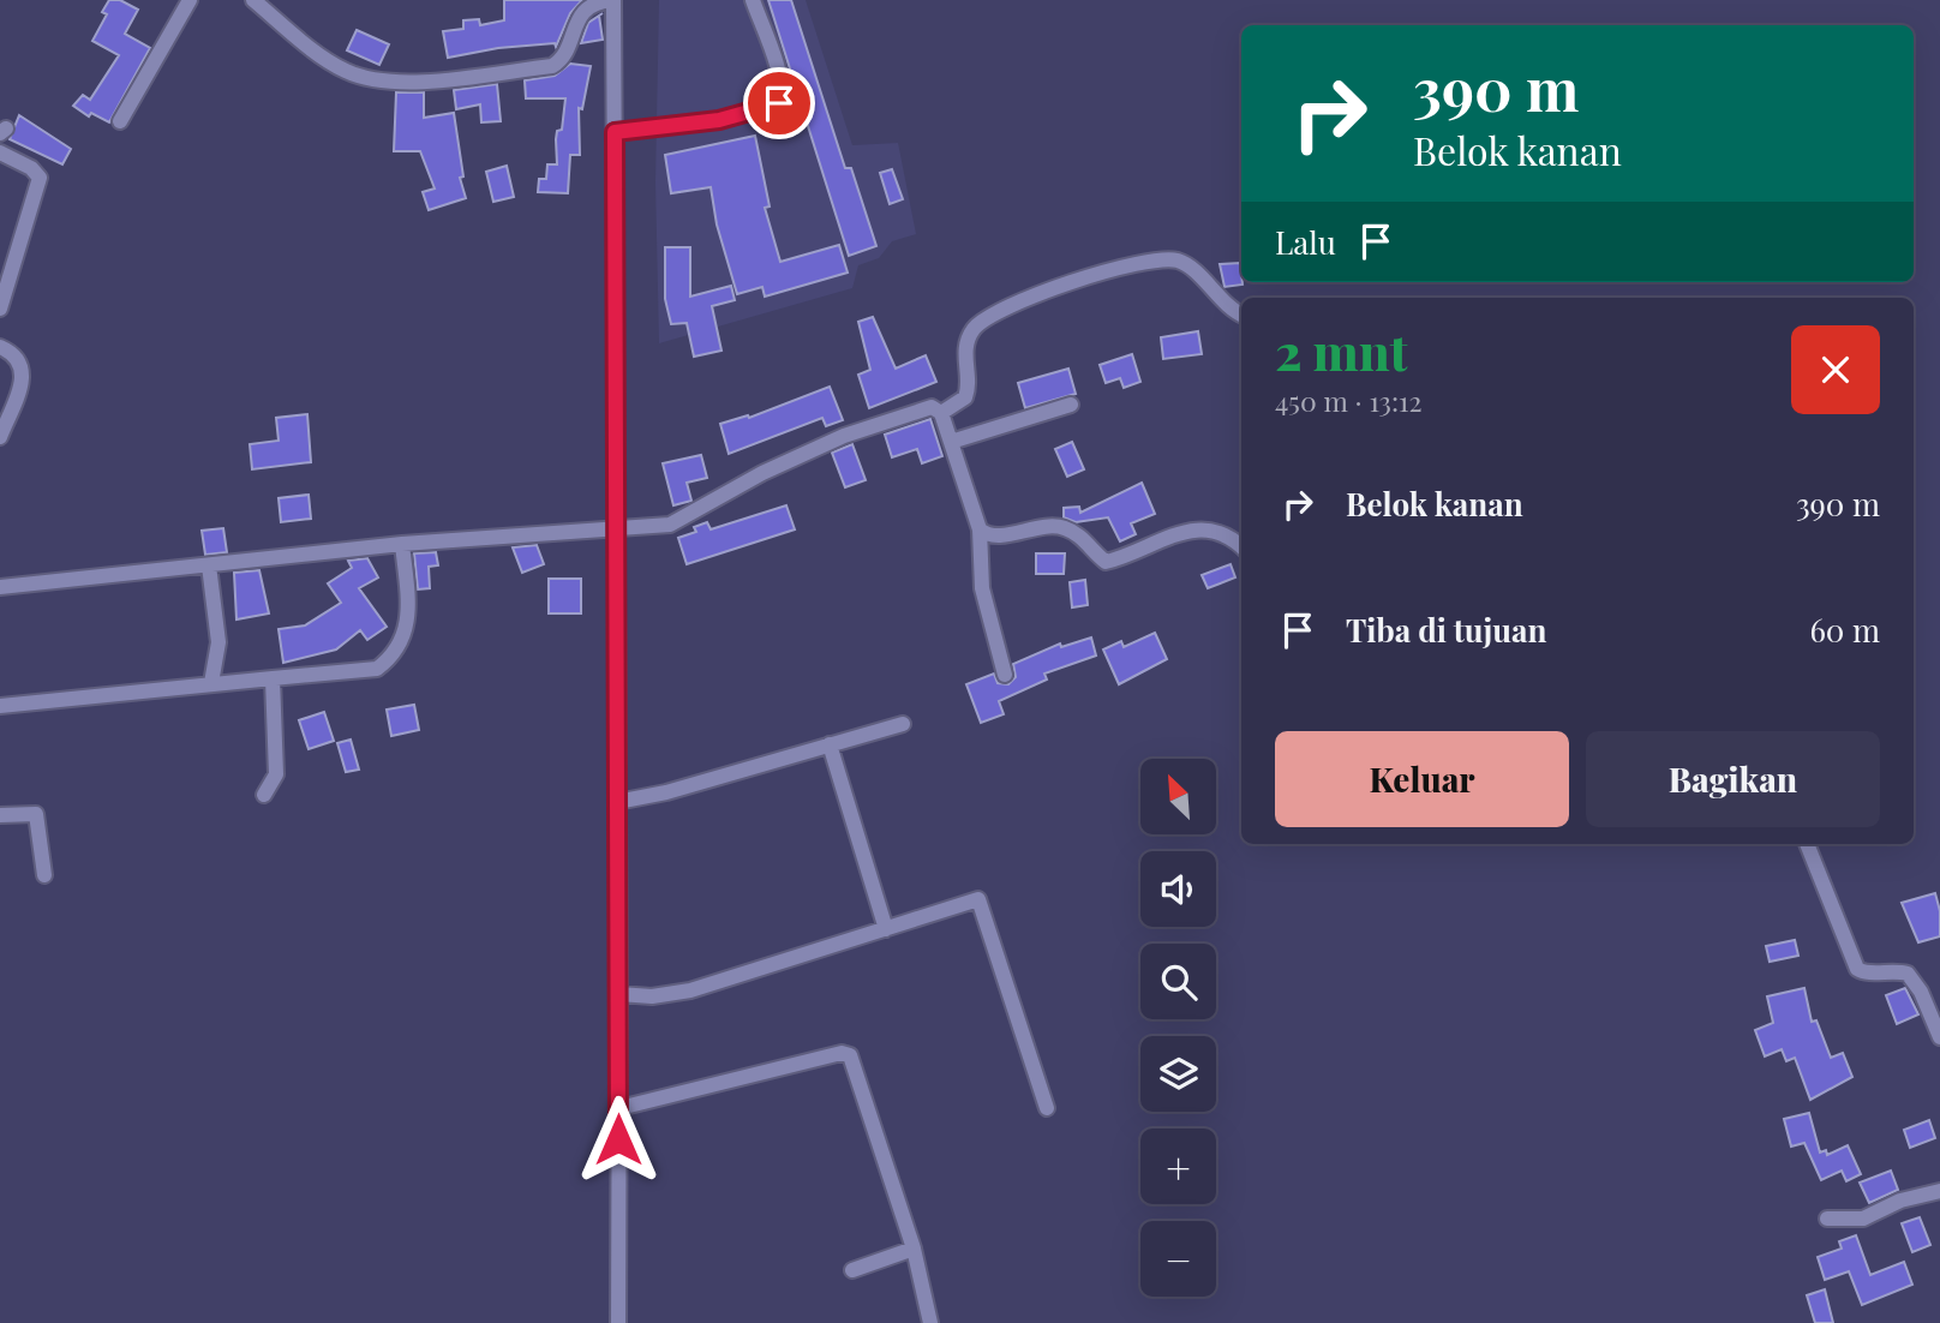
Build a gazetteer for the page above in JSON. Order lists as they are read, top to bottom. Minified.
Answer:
{"north":"top left","page":{"turn":["390 m","Belok kanan"],"then":"Lalu","heading":["2 mnt","450 m · 13:12"],"list":[{"name":"Belok kanan","value":"390 m"},{"name":"Tiba di tujuan","value":"60 m"}],"buttons":["Keluar","Bagikan"],"map_buttons":["+","−"]}}
